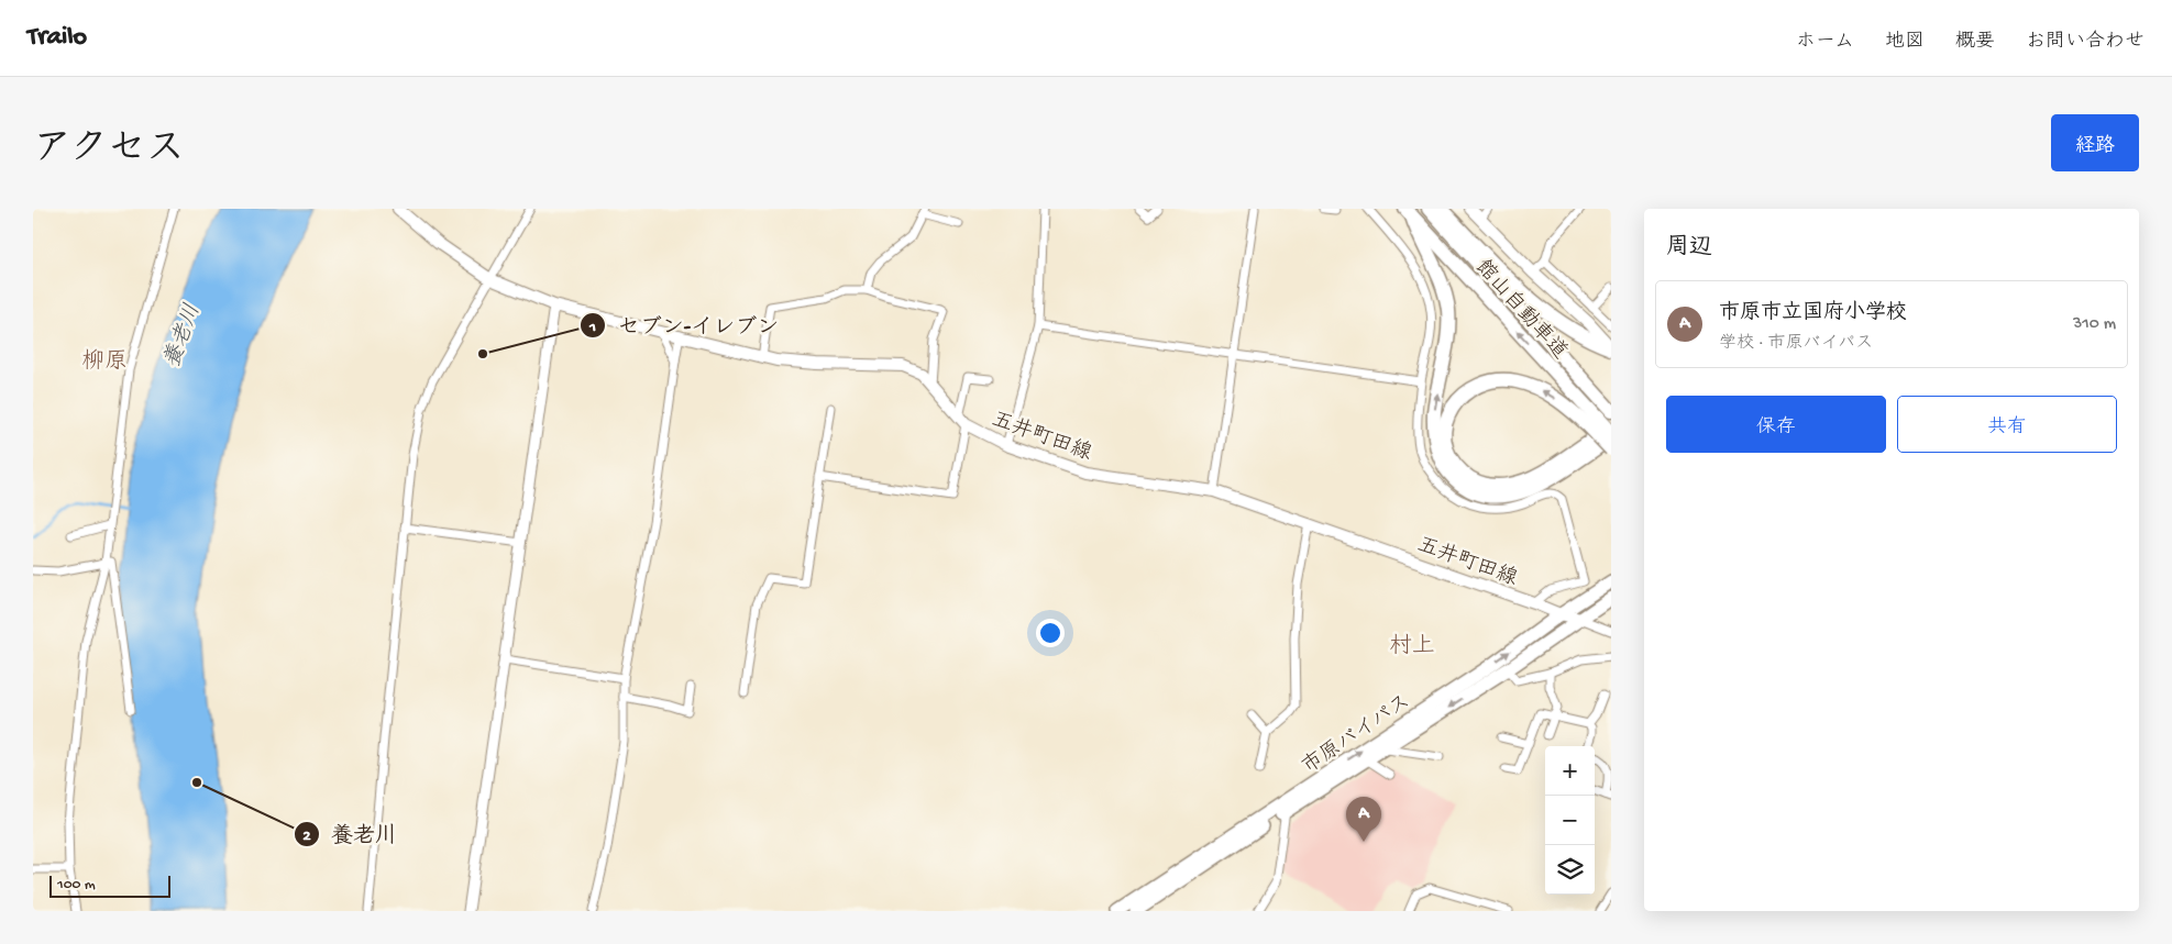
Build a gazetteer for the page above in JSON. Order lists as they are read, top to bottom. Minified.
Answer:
{"streets":{"highway":["館山自動車道","市原バイパス"],"main road":["五井町田線"]},"crossings":[["五井町田線","市原バイパス"]],"districts":["柳原","村上"],"water":["養老川"],"places":["セブン-イレブン","養老川"],"scale_bar":"100 m","page":{"header":"Trailo","nav":["ホーム","地図","概要","お問い合わせ"],"title":"アクセス","buttons":["経路",["保存","共有"]],"heading":"周辺","list":[{"mark":"A","name":"市原市立国府小学校","note":"学校 · 市原バイパス","value":"310 m"}],"map_buttons":["+","−"],"pins":"A","scale":"100 m"}}
